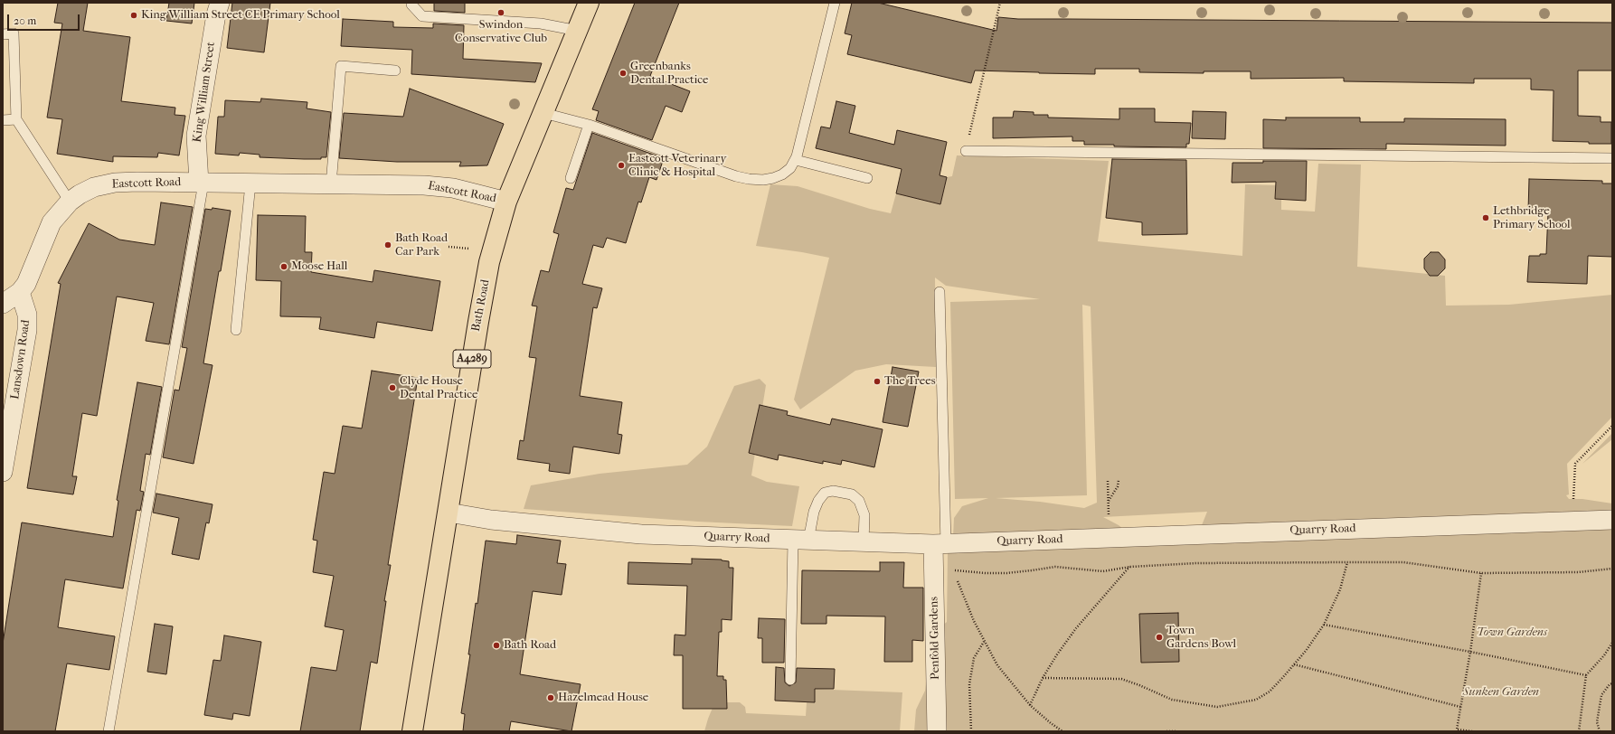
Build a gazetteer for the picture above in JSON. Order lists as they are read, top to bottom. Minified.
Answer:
{"streets":{"main road":["Bath Road","A4289"],"street":["King William Street","Eastcott Road","Lansdown Road","Quarry Road","Penfold Gardens"]},"crossings":[["King William Street","Eastcott Road"],["Eastcott Road","Bath Road"],["Eastcott Road","Lansdown Road"],["Bath Road","Quarry Road"],["Quarry Road","Penfold Gardens"]],"parks":["Town Gardens","Sunken Garden"],"places":["Swindon Conservative Club","King William Street CE Primary School","Greenbanks Dental Practice","Eastcott Veterinary Clinic & Hospital","Lethbridge Primary School","Bath Road Car Park","Moose Hall","The Trees","Clyde House Dental Practice","Town Gardens Bowl","Bath Road","Hazelmead House"],"scale_bar":"20 m"}
